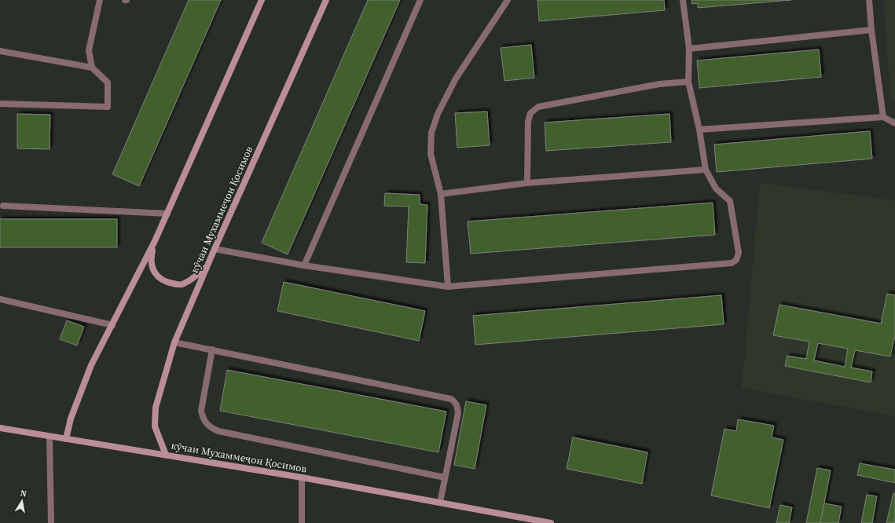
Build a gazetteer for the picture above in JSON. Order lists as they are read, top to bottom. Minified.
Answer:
{"streets":{"street":["кӯчаи Мухаммеҷон Қосимов"]},"north":"top"}
